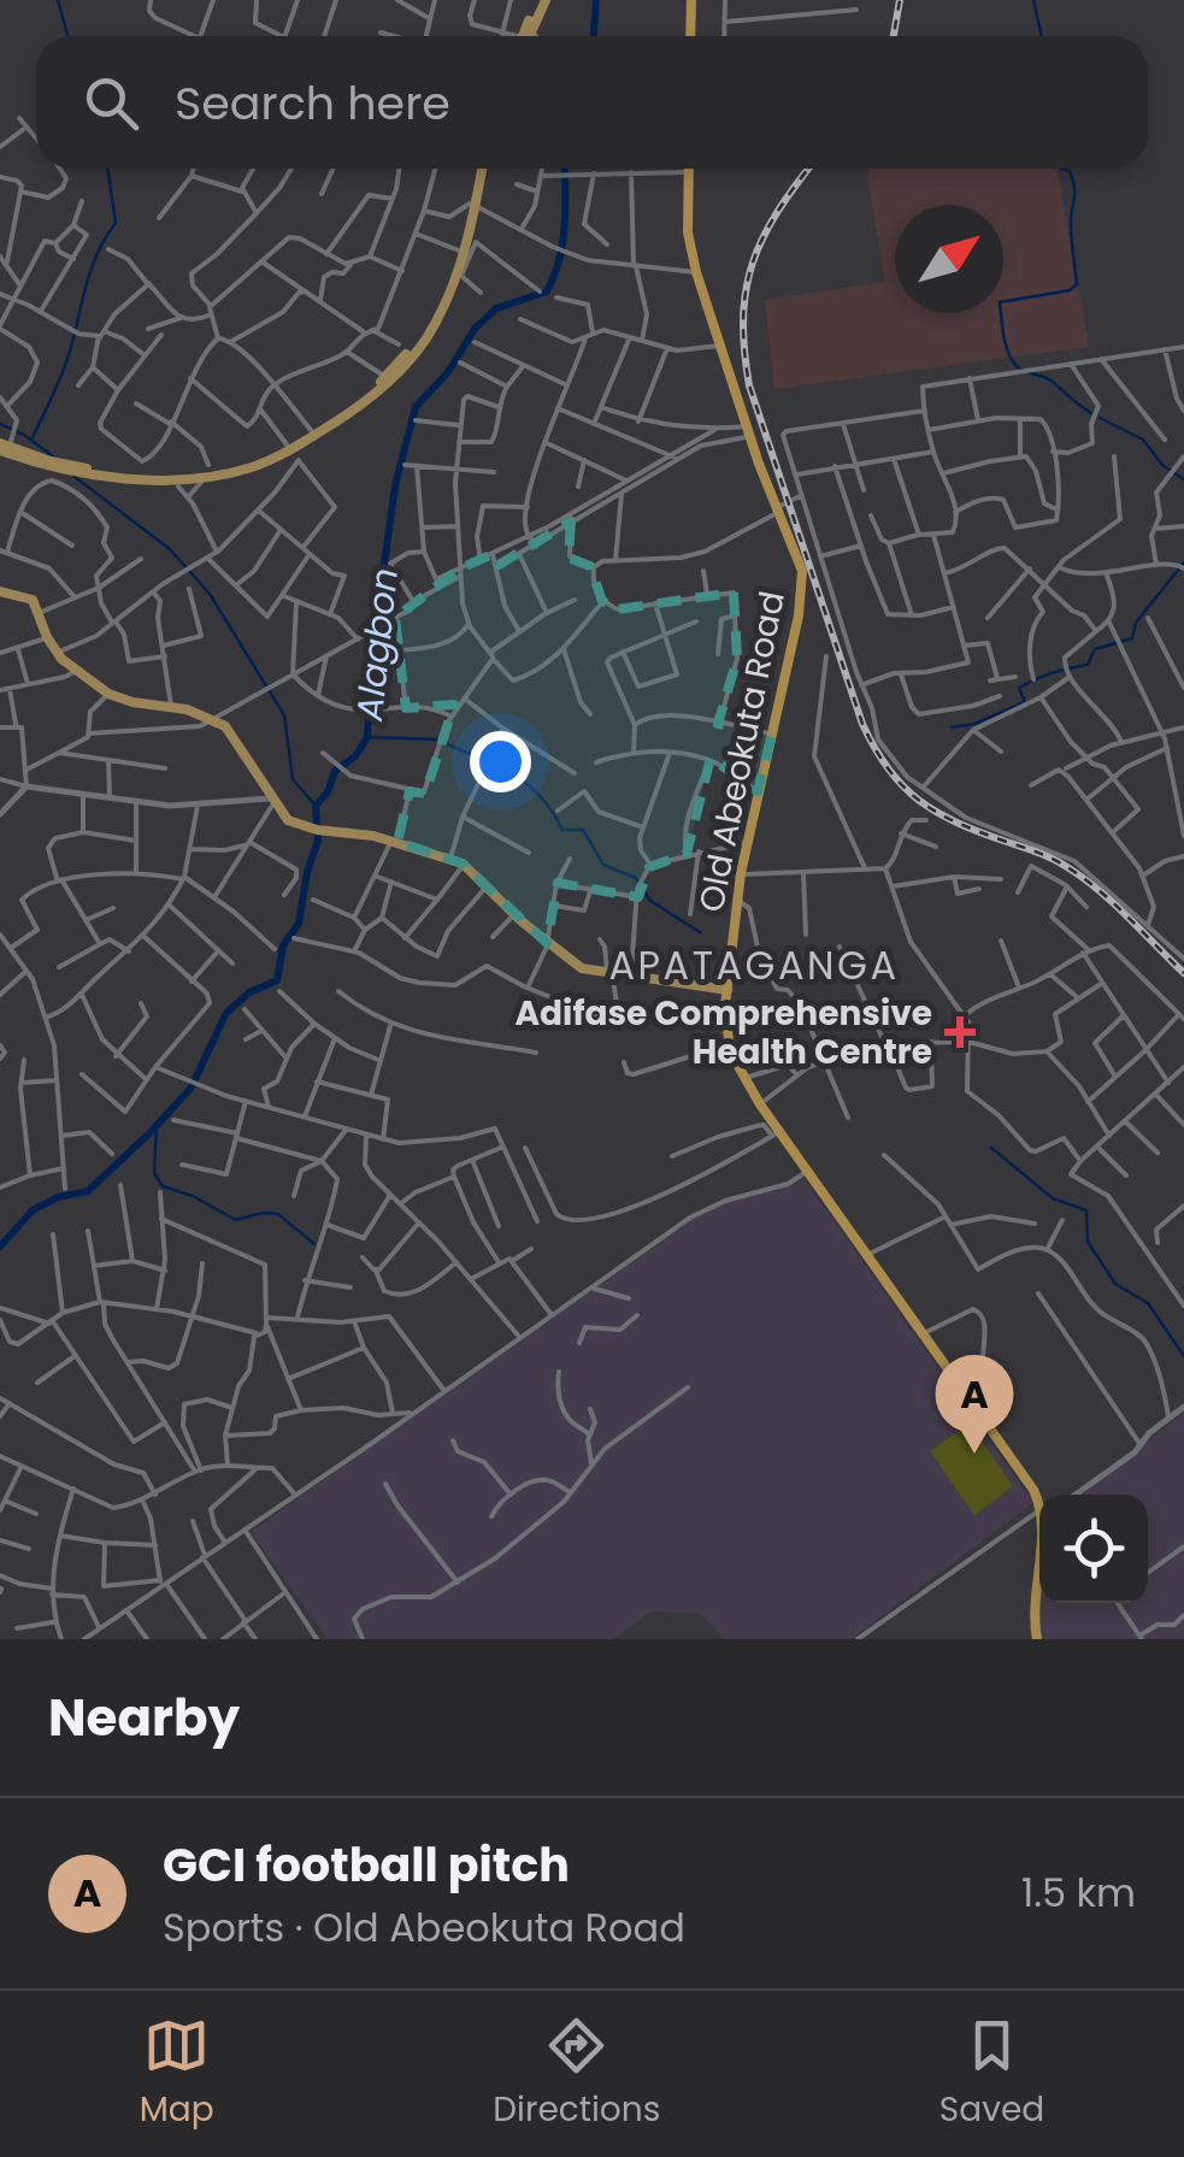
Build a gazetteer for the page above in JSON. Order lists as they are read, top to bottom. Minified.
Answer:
{"streets":{"highway":["Old Abeokuta Road"]},"districts":["APATAGANGA"],"water":["Alagbon"],"places":{"health":["Adifase Comprehensive Health Centre"]},"north":"top right","page":{"search":"Search here","pins":"A","heading":"Nearby","list":[{"mark":"A","name":"GCI football pitch","note":"Sports · Old Abeokuta Road","value":"1.5 km"}],"nav":["Map","Directions","Saved"]}}
